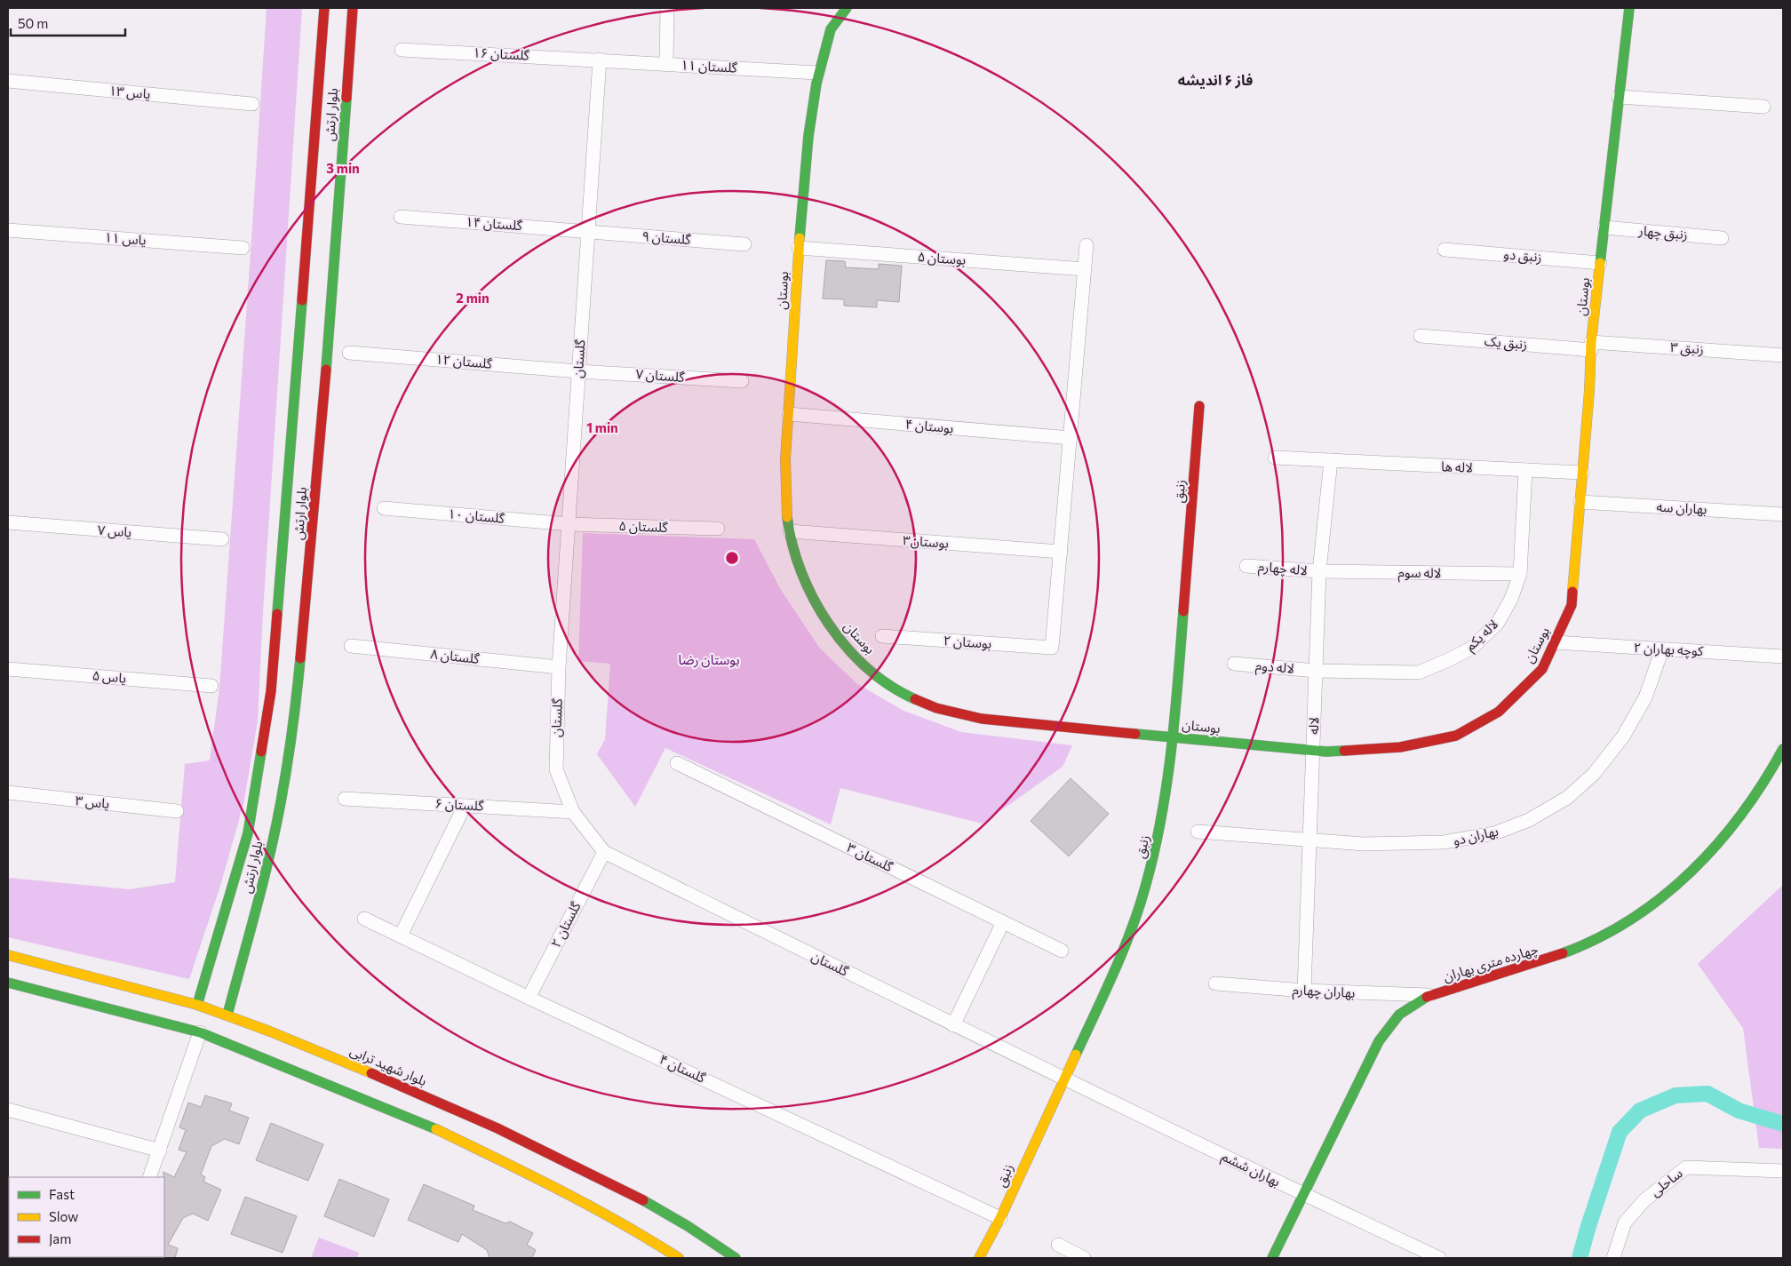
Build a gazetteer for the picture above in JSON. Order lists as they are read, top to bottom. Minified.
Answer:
{"streets":{"street":["گلستان ۱۶","گلستان ۱۱","یاس ۱۳","بلوار ارتش","گلستان ۱۴","زنبق چهار","گلستان ۹","یاس ۱۱","زنبق دو","بوستان ۵","بوستان","زنبق یک","زنبق ۳","گلستان","گلستان ۱۲","گلستان ۷","بوستان ۴","لاله ها","زنبق","بهاران سه","گلستان ۱۰","گلستان ۵","یاس ۷","بوستان۳","لاله چهارم","لاله سوم","لاله یکم","بوستان ۲","کوچه بهاران ۲","گلستان ۸","لاله دوم","یاس ۵","لاله","یاس ۳","گلستان ۶","بهاران دو","گلستان ۳","گلستان ۲","چهارده متری بهاران","بهاران چهارم","بلوار شهید ترابی","گلستان ۴","بهاران ششم","ساحلی"]},"crossings":[["گلستان ۱۶","گلستان ۱۱"],["گلستان ۱۶","گلستان"],["گلستان ۱۱","بوستان"],["گلستان ۱۱","گلستان"],["بلوار ارتش","بلوار شهید ترابی"],["گلستان ۱۴","گلستان ۹"],["گلستان ۱۴","گلستان"],["زنبق چهار","بوستان"],["گلستان ۹","گلستان"],["زنبق دو","بوستان"],["بوستان ۵","بوستان"],["بوستان","زنبق یک"],["بوستان","زنبق ۳"],["بوستان","بوستان ۴"],["بوستان","لاله ها"],["بوستان","زنبق"],["بوستان","بهاران سه"],["بوستان","بوستان۳"],["بوستان","کوچه بهاران ۲"],["بوستان","لاله"],["زنبق یک","زنبق ۳"],["گلستان","گلستان ۱۲"],["گلستان","گلستان ۷"],["گلستان","زنبق"],["گلستان","گلستان ۱۰"],["گلستان","گلستان ۵"],["گلستان","گلستان ۸"],["گلستان","گلستان ۶"],["گلستان","گلستان ۲"],["گلستان","بهاران ششم"],["گلستان ۱۲","گلستان ۷"],["لاله ها","لاله یکم"],["لاله ها","لاله"],["زنبق","گلستان ۴"],["زنبق","بهاران ششم"],["گلستان ۱۰","گلستان ۵"],["بوستان۳","بوستان ۲"],["لاله چهارم","لاله سوم"],["لاله چهارم","لاله"],["لاله سوم","لاله یکم"],["لاله سوم","لاله"],["لاله یکم","لاله دوم"],["لاله یکم","لاله"],["کوچه بهاران ۲","بهاران دو"],["لاله دوم","لاله"],["لاله","بهاران دو"],["لاله","بهاران چهارم"],["گلستان ۲","گلستان ۴"],["چهارده متری بهاران","بهاران چهارم"],["چهارده متری بهاران","بهاران ششم"]],"districts":["فاز ۶ اندیشه"],"parks":["بوستان رضا"],"legend":["Fast","Slow","Jam"],"scale_bar":"50 m","rings":["3 min","2 min","1 min"]}
